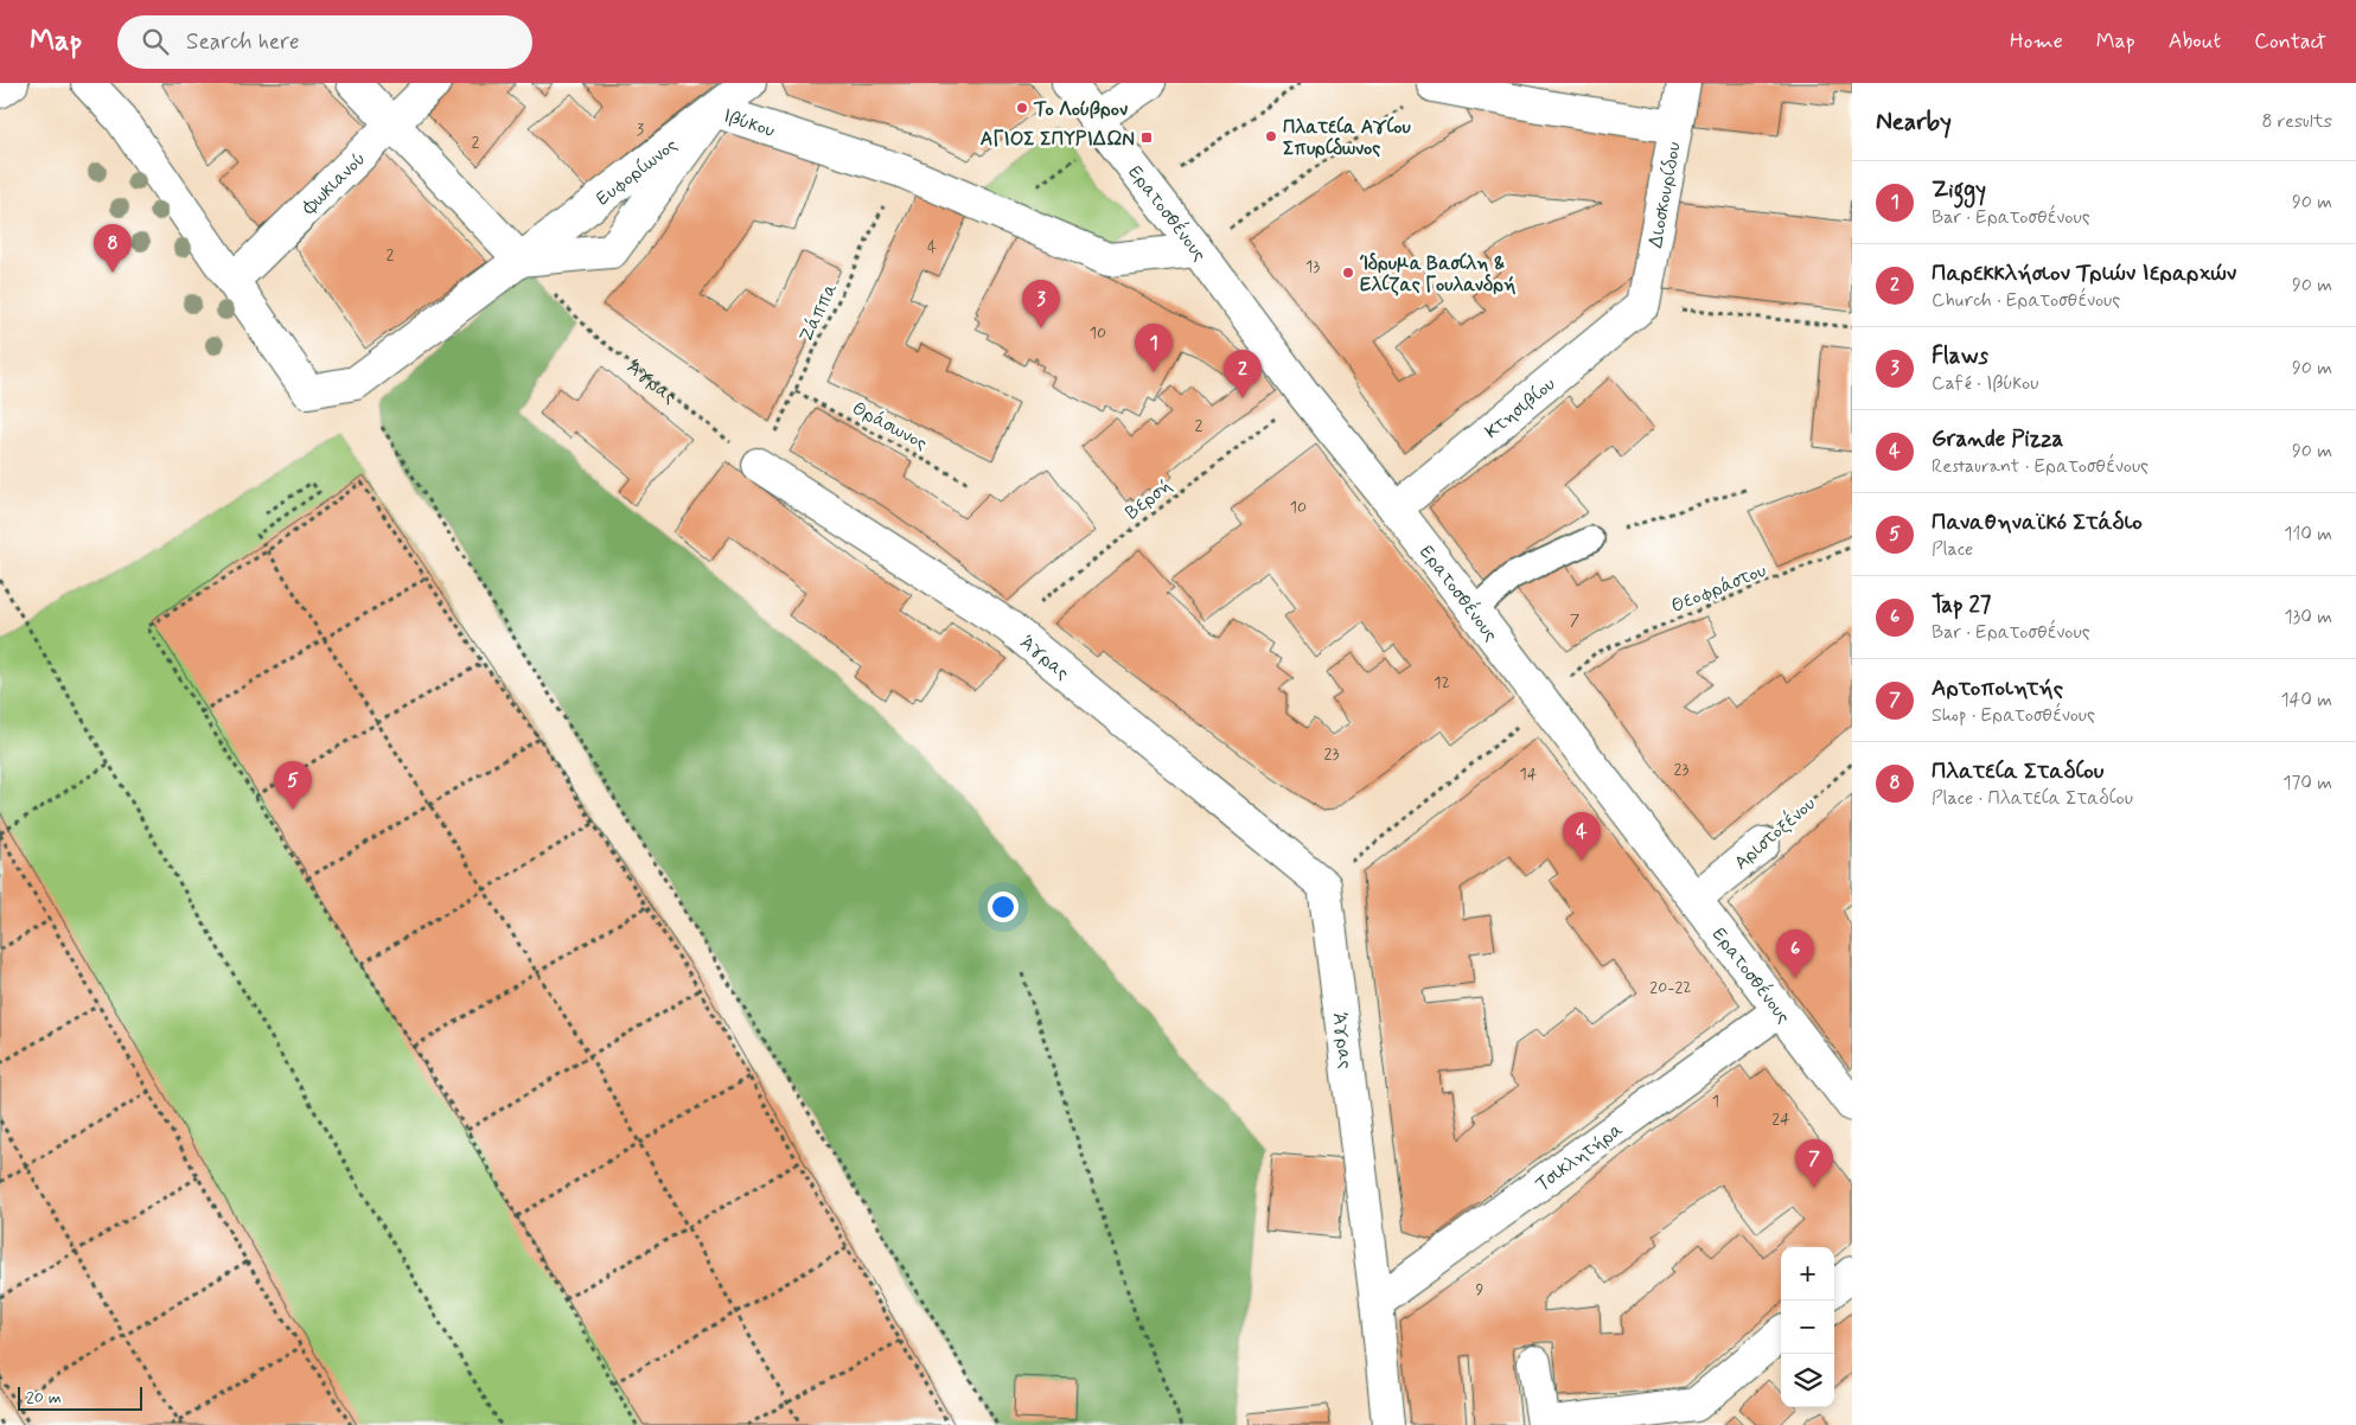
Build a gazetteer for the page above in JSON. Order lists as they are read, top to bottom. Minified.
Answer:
{"streets":{"street":["Ιβύκου","Ευφορίωνος","Φωκιανού","Διοσκουρίδου","Ερατοσθένους","Άγρας","Κτησιβίου","Αριστοξένου","Τσικλητήρα"],"path":["Ζάππα","Θράσωνος","Βερσή","Θεοφράστου"]},"crossings":[["Ιβύκου","Ευφορίωνος"],["Ιβύκου","Ερατοσθένους"],["Ιβύκου","Ζάππα"],["Ιβύκου","Άγρας"],["Ευφορίωνος","Άγρας"],["Διοσκουρίδου","Κτησιβίου"],["Ερατοσθένους","Κτησιβίου"],["Ερατοσθένους","Βερσή"],["Ερατοσθένους","Αριστοξένου"],["Ερατοσθένους","Τσικλητήρα"],["Ζάππα","Άγρας"],["Ζάππα","Θράσωνος"],["Άγρας","Βερσή"],["Άγρας","Τσικλητήρα"]],"places":{"other":["Το Λούβρον","Πλατεία Αγίου Σπυρίδωνος","Ίδρυμα Βασίλη & Ελίζας Γουλανδρή"],"transit":["ΑΓΙΟΣ ΣΠΥΡΙΔΩΝ"]},"house_numbers":["3","2","4","2","13","10","2","10","7","12","23","23","14","20-22","1","24","9"],"scale_bar":"20 m","page":{"header":"Map","search":"Search here","nav":["Home","Map","About","Contact"],"heading":["Nearby","8 results"],"list":[{"mark":"1","name":"Ziggy","note":"Bar · Ερατοσθένους","value":"90 m"},{"mark":"2","name":"Παρεκκλήσιον Τριών Ιεραρχών","note":"Church · Ερατοσθένους","value":"90 m"},{"mark":"3","name":"Flaws","note":"Café · Ιβύκου","value":"90 m"},{"mark":"4","name":"Grande Pizza","note":"Restaurant · Ερατοσθένους","value":"90 m"},{"mark":"5","name":"Παναθηναϊκό Στάδιο","note":"Place","value":"110 m"},{"mark":"6","name":"Tap 27","note":"Bar · Ερατοσθένους","value":"130 m"},{"mark":"7","name":"Αρτοποιητής","note":"Shop · Ερατοσθένους","value":"140 m"},{"mark":"8","name":"Πλατεία Σταδίου","note":"Place · Πλατεία Σταδίου","value":"170 m"}],"pins":["8","3","1","2","5","4","6","7"],"map_buttons":["+","−"],"scale":"20 m"}}
